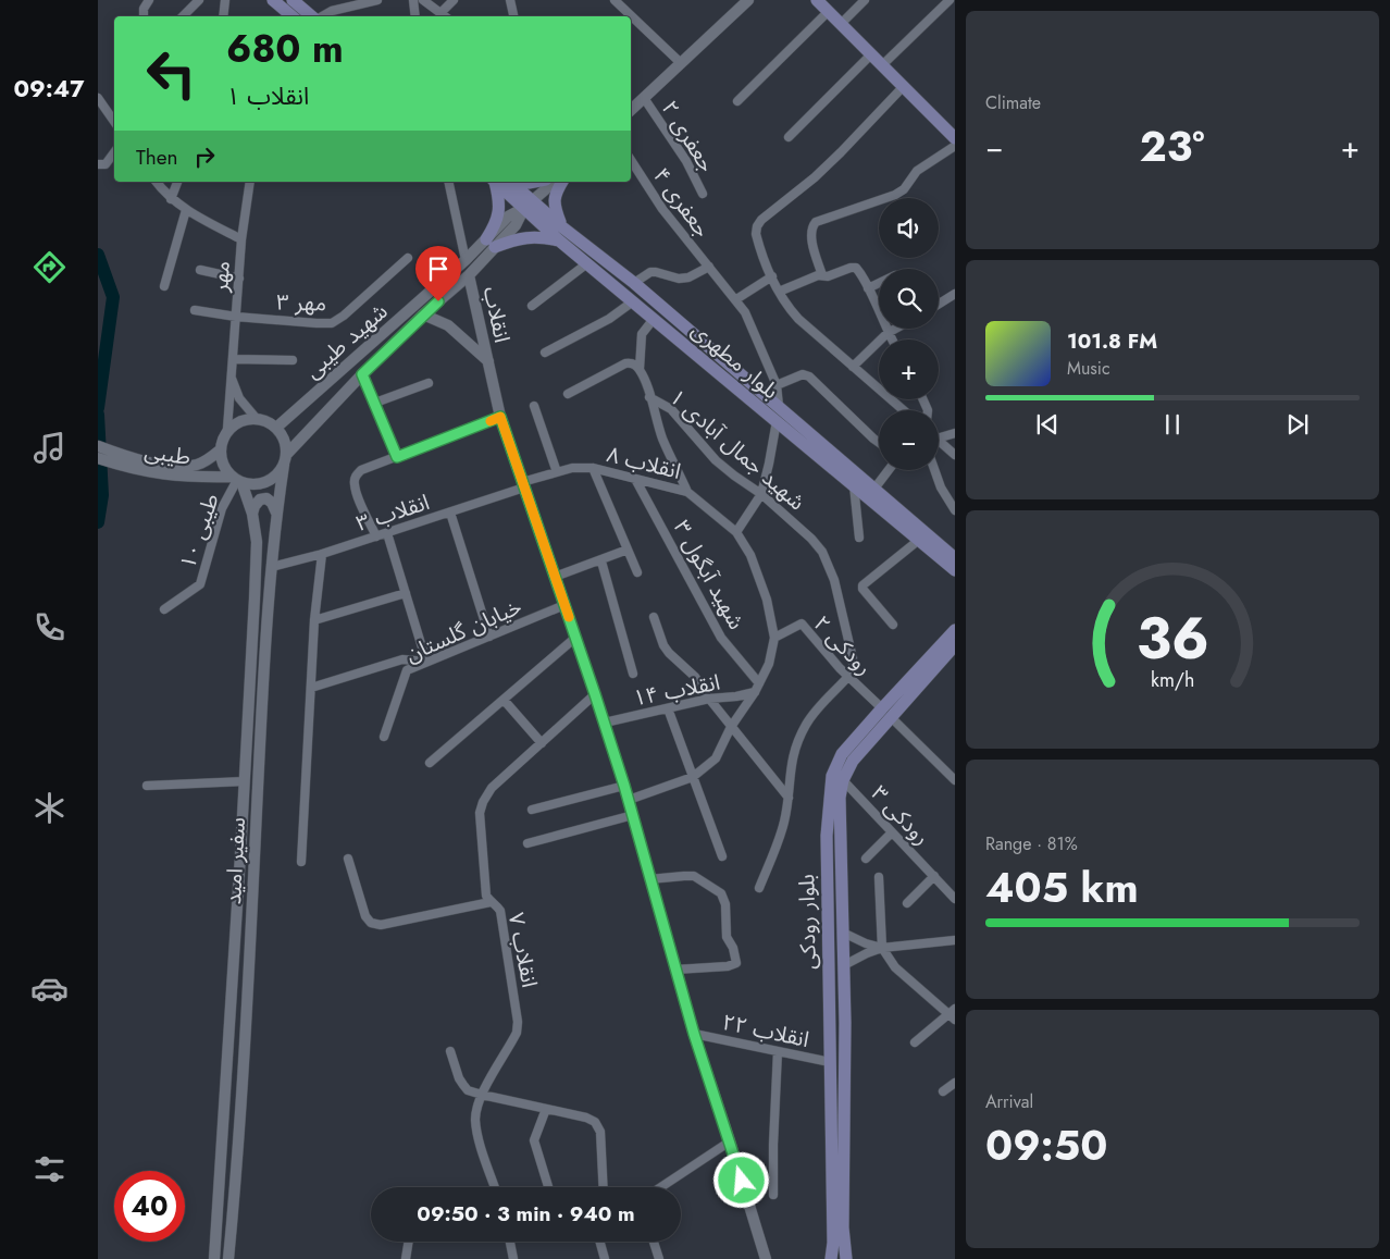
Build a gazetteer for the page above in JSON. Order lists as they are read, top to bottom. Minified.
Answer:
{"streets":{"main road":["بلوار مطهری","بلوار رودکی"],"street":["جعفری ۲","جعفری ۴","مهر","مهر ۳","انقلاب","شهید طیبی","شهید جمال آبادی ۱","طیبی","انقلاب ۸","انقلاب ۳","طیبی ۱۰","شهید آبگول ۳","خیابان گلستان","رودکی ۲","انقلاب ۱۴","رودکی ۳","سفیر امید","انقلاب ۷","انقلاب ۲۲"]},"crossings":[["جعفری ۴","بلوار مطهری"],["مهر","مهر ۳"],["مهر","شهید طیبی"],["مهر","طیبی"],["مهر","طیبی ۱۰"],["مهر","سفیر امید"],["انقلاب","شهید طیبی"],["انقلاب","انقلاب ۸"],["انقلاب","انقلاب ۳"],["انقلاب","خیابان گلستان"],["انقلاب","انقلاب ۱۴"],["انقلاب","انقلاب ۷"],["انقلاب","انقلاب ۲۲"],["شهید طیبی","بلوار مطهری"],["شهید طیبی","طیبی"],["شهید طیبی","طیبی ۱۰"],["شهید طیبی","سفیر امید"],["شهید جمال آبادی ۱","رودکی ۲"],["طیبی","طیبی ۱۰"],["طیبی","سفیر امید"],["انقلاب ۸","انقلاب ۳"],["انقلاب ۸","شهید آبگول ۳"],["انقلاب ۸","رودکی ۲"],["انقلاب ۸","انقلاب ۱۴"],["انقلاب ۳","سفیر امید"],["طیبی ۱۰","سفیر امید"],["شهید آبگول ۳","انقلاب ۱۴"],["رودکی ۲","بلوار رودکی"],["رودکی ۳","بلوار رودکی"],["بلوار رودکی","انقلاب ۲۲"]],"page":{"tabs":"09:47","tile":["Climate",["Range · 81%","405 km"],["Arrival","09:50"]],"turn":["680 m","انقلاب ۱"],"heat":["−","23°","+"],"then":"Then","map_buttons":["+","−"],"song":["101.8 FM","Music"],"limit":"40","trip":"09:50 · 3 min · 940 m","gauge":["36","km/h"]}}
